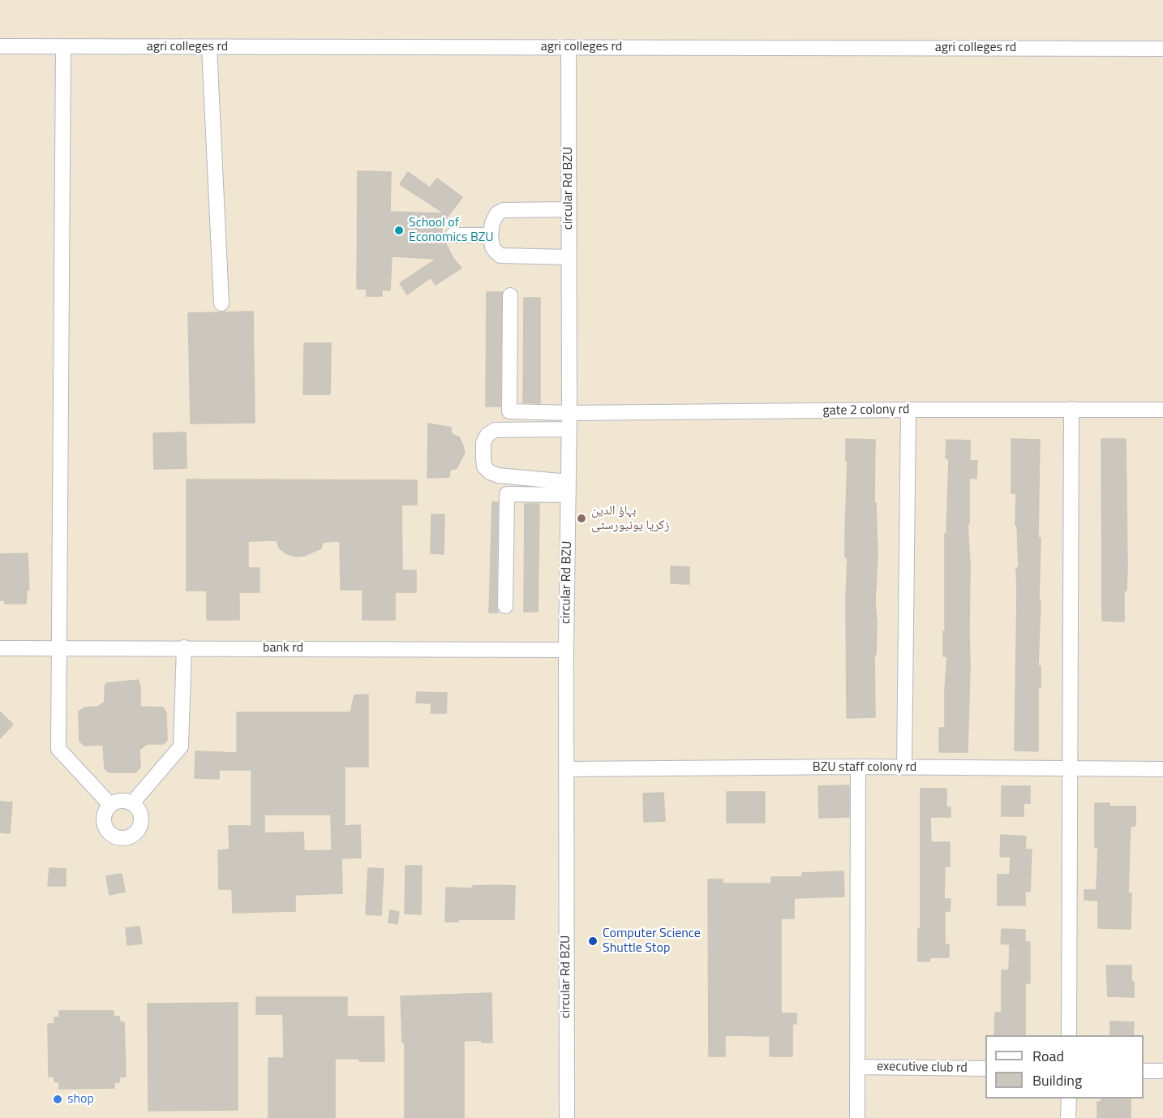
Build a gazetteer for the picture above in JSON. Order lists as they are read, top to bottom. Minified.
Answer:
{"streets":{"street":["agri colleges rd","circular Rd BZU","gate 2 colony rd","bank rd","BZU staff colony rd","executive club rd"]},"crossings":[["agri colleges rd","circular Rd BZU"],["circular Rd BZU","gate 2 colony rd"],["circular Rd BZU","bank rd"],["circular Rd BZU","BZU staff colony rd"]],"places":["School of Economics BZU","بہاؤ الدین زکریا یونیورسٹی","Computer Science Shuttle Stop","shop"],"legend":["Road","Building"]}
